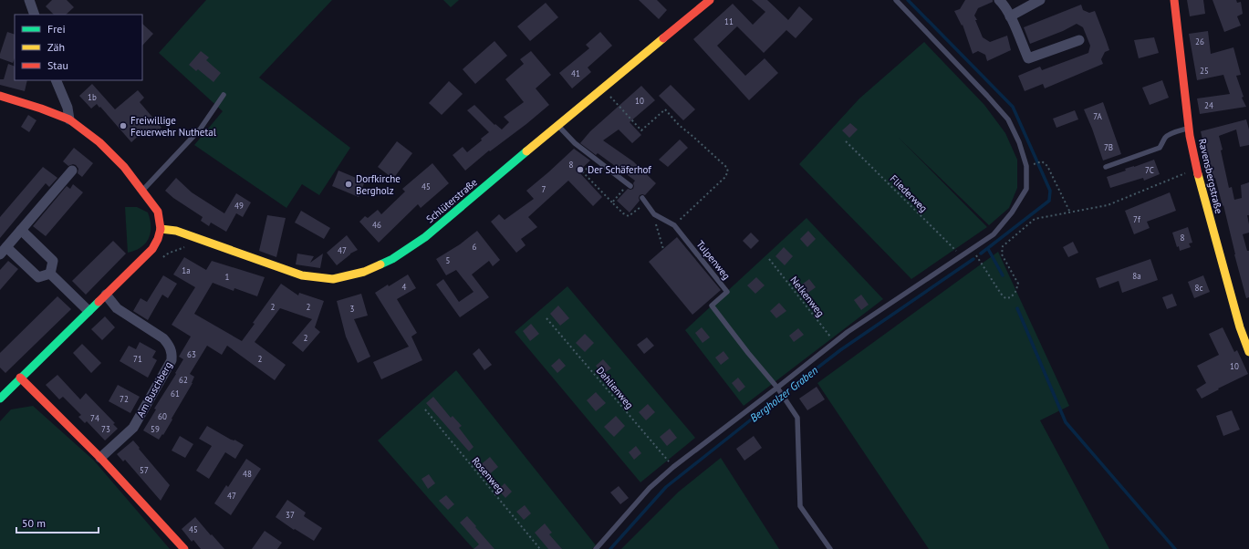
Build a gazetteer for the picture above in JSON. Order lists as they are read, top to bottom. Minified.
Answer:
{"streets":{"street":["Ravensbergstraße","Schlüterstraße","Am Buschberg"],"lane":["Tulpenweg"],"path":["Fliederweg","Nelkenweg","Dahlienweg","Rosenweg"]},"water":["Bergholzer Graben"],"places":["Freiwillige Feuerwehr Nuthetal","Der Schäferhof","Dorfkirche Bergholz"],"house_numbers":["11","26","25","41","1b","10","24","7A","7B","8","7C","45","7","49","7f","46","8","6","47","5","1a","8a","1","4","8c","2","2","3","2","63","71","2","10","62","61","72","60","74","73","59","57","48","47","37","45"],"legend":["Frei","Zäh","Stau"],"scale_bar":"50 m"}
